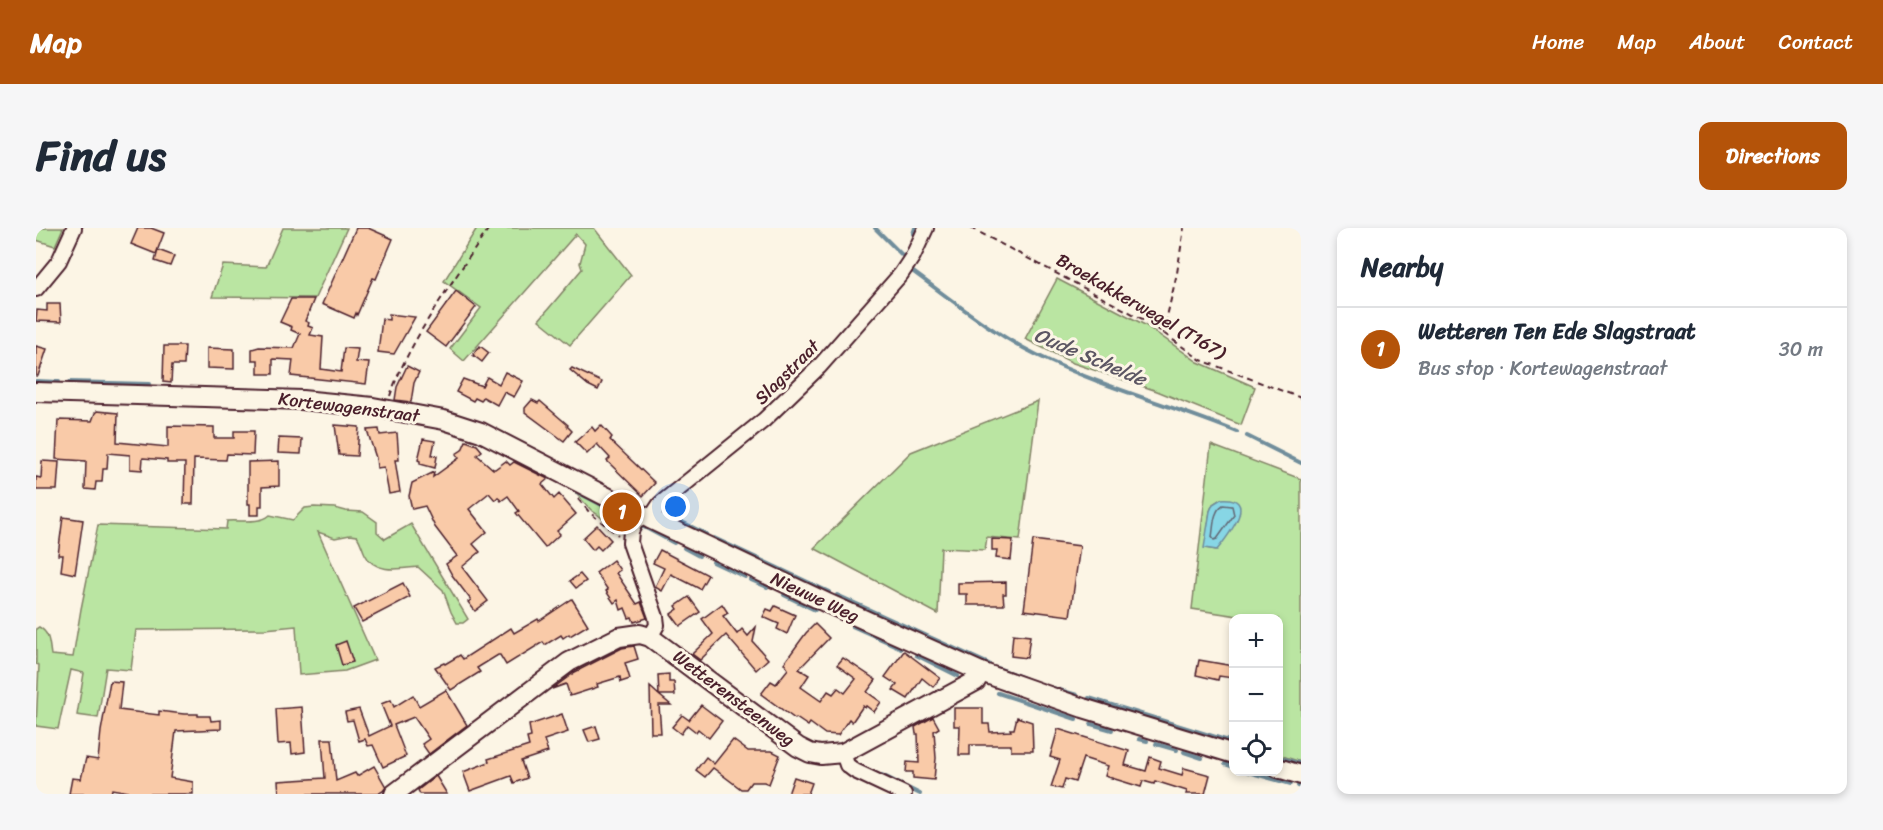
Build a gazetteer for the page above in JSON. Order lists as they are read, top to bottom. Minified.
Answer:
{"streets":{"street":["Slagstraat","Kortewagenstraat","Nieuwe Weg","Wetterensteenweg"],"path":["Broekakkerwegel (T167)"]},"crossings":[["Slagstraat","Kortewagenstraat"],["Slagstraat","Nieuwe Weg"],["Kortewagenstraat","Nieuwe Weg"],["Nieuwe Weg","Wetterensteenweg"]],"water":["Oude Schelde"],"page":{"header":"Map","nav":["Home","Map","About","Contact"],"title":"Find us","buttons":"Directions","heading":"Nearby","list":[{"mark":"1","name":"Wetteren Ten Ede Slagstraat","note":"Bus stop · Kortewagenstraat","value":"30 m"}],"pins":"1","map_buttons":["+","−"]}}
